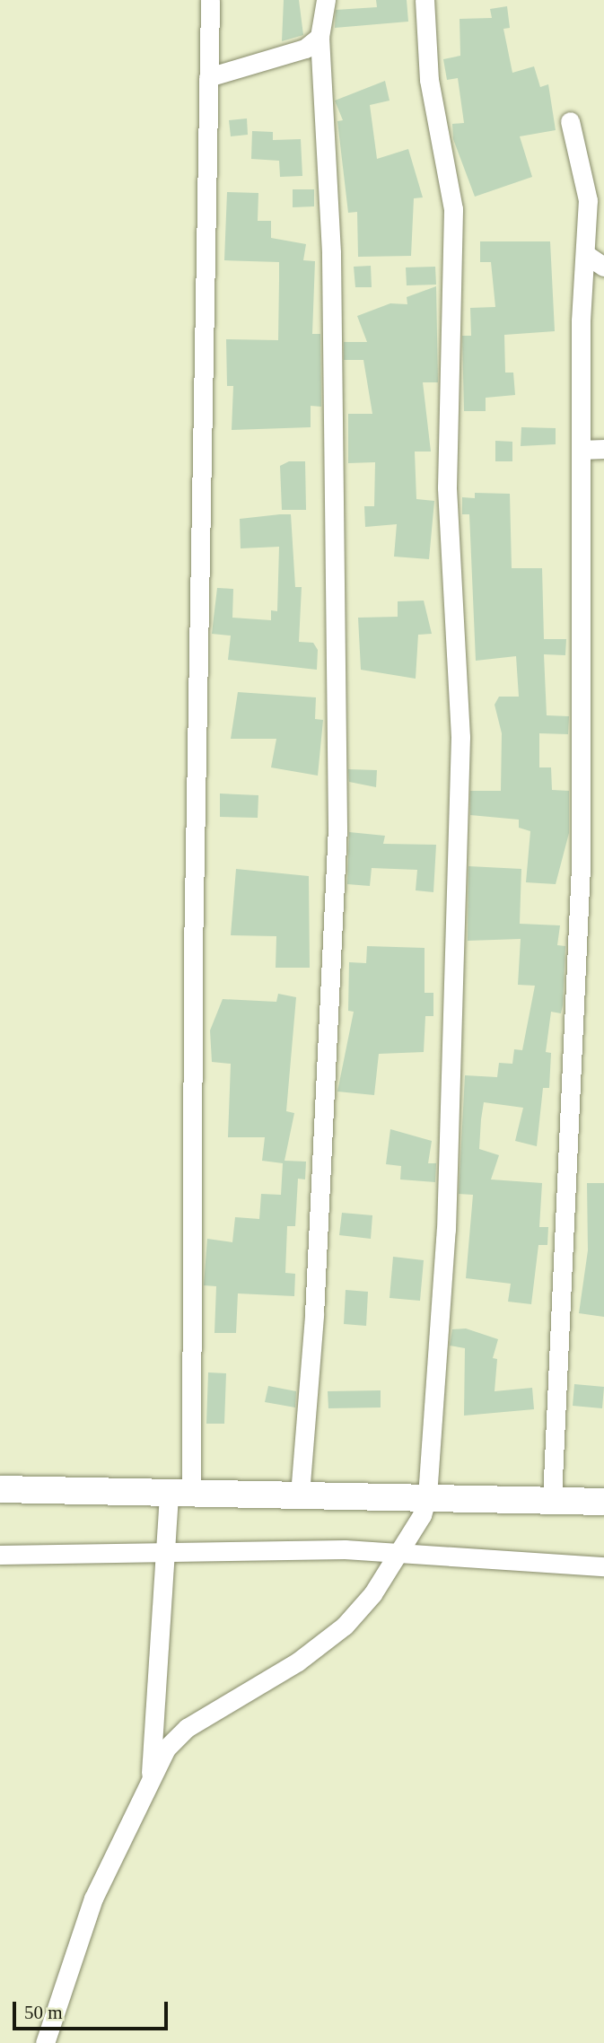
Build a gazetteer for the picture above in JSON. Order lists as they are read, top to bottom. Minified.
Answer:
{"scale_bar":"50 m"}
